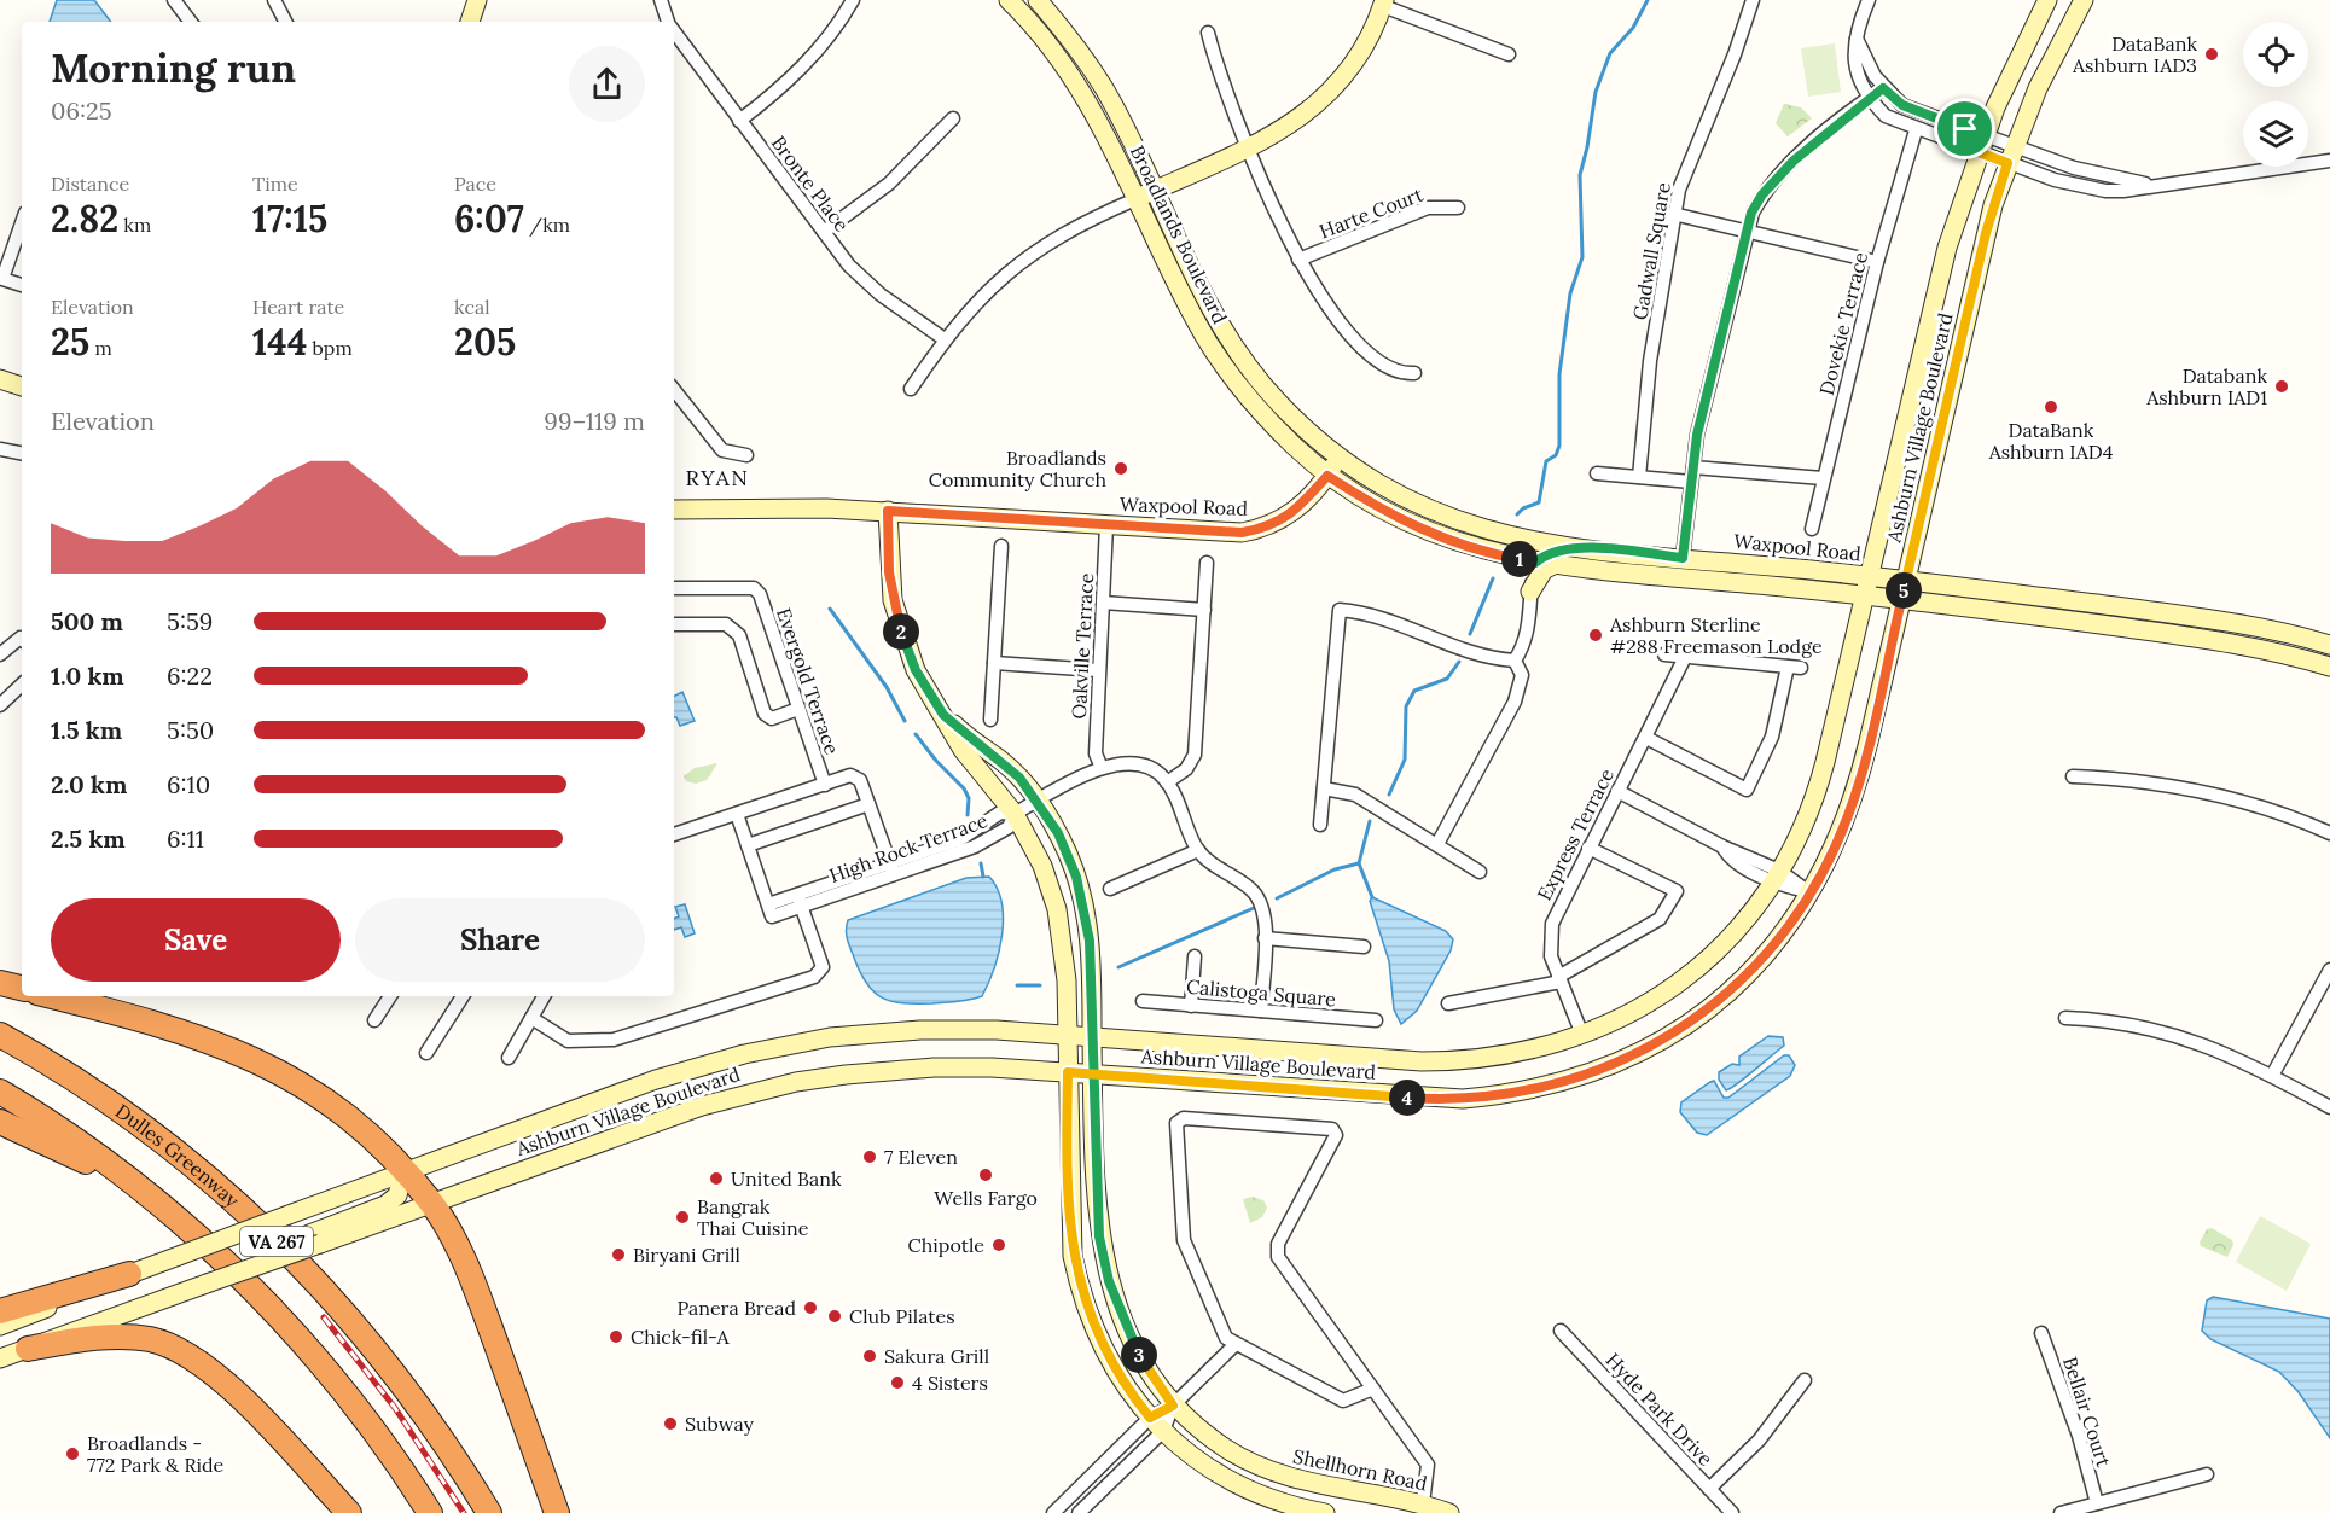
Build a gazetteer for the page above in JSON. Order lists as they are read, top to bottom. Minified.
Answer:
{"streets":{"highway":["Dulles Greenway","VA 267"],"main road":["Broadlands Boulevard","Ashburn Village Boulevard","Waxpool Road","Shellhorn Road"],"street":["Bronte Place","Harte Court","Gadwall Square","Dovekie Terrace","Oakville Terrace","Evergold Terrace","Express Terrace","High Rock Terrace","Calistoga Square","Hyde Park Drive","Bellair Court"]},"crossings":[["Broadlands Boulevard","Waxpool Road"],["Ashburn Village Boulevard","Waxpool Road"],["Ashburn Village Boulevard","Express Terrace"],["Ashburn Village Boulevard","Shellhorn Road"],["Waxpool Road","Oakville Terrace"],["Waxpool Road","Shellhorn Road"],["Oakville Terrace","High Rock Terrace"],["High Rock Terrace","Shellhorn Road"]],"districts":["RYAN"],"places":["DataBank Ashburn IAD3","Databank Ashburn IAD1","DataBank Ashburn IAD4","Broadlands Community Church","Ashburn Sterline #288 Freemason Lodge","7 Eleven","Wells Fargo","United Bank","Bangrak Thai Cuisine","Chipotle","Biryani Grill","Panera Bread","Club Pilates","Chick-fil-A","Sakura Grill","4 Sisters","Subway","Broadlands - 772 Park & Ride"],"page":{"heading":["Morning run","06:25"],"stats":[["Distance","2.82 km"],["Time","17:15"],["Pace","6:07 /km"],["Elevation","25 m"],["Heart rate","144 bpm"],["kcal","205"]],"chart":["Elevation","99–119 m"],"pins":["1","5","2","4","3"],"list":[{"name":"500 m","note":"5:59"},{"name":"1.0 km","note":"6:22"},{"name":"1.5 km","note":"5:50"},{"name":"2.0 km","note":"6:10"},{"name":"2.5 km","note":"6:11"}],"buttons":["Save","Share"]}}
